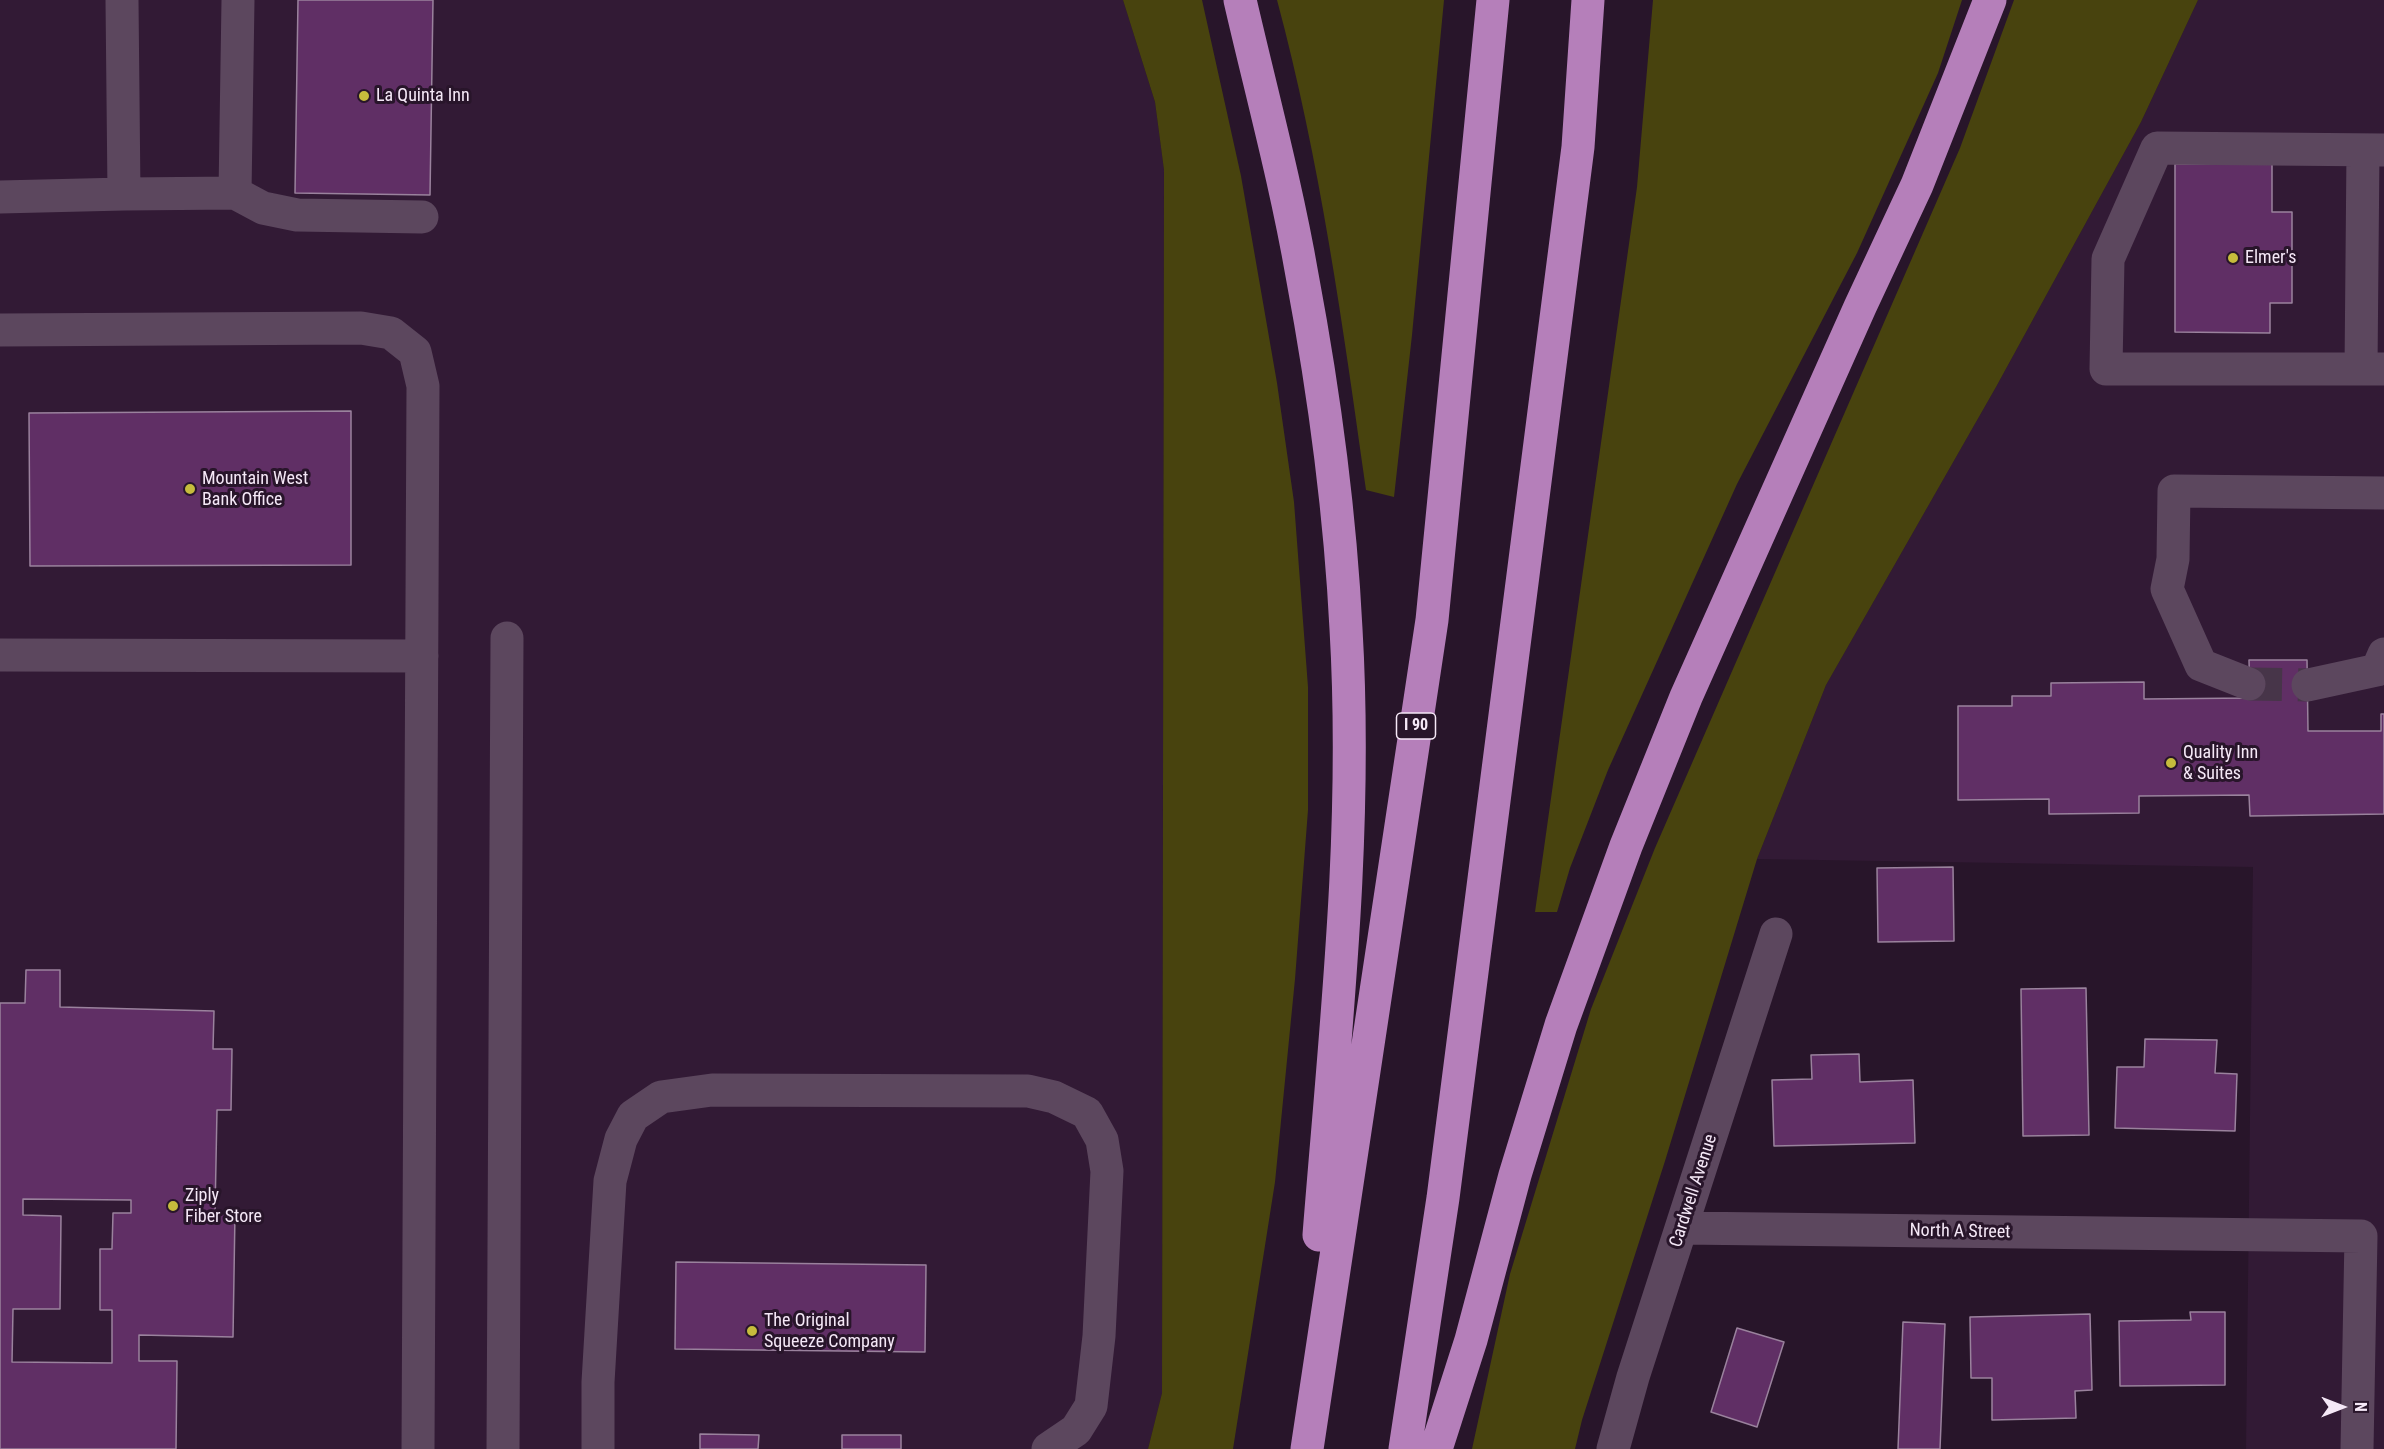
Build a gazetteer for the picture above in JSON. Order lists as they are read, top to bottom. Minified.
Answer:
{"streets":{"highway":["I 90"],"street":["Cardwell Avenue","North A Street"]},"crossings":[["Cardwell Avenue","North A Street"]],"places":["La Quinta Inn","Elmer's","Mountain West Bank Office","Quality Inn & Suites","Ziply Fiber Store","The Original Squeeze Company"],"north":"right"}
